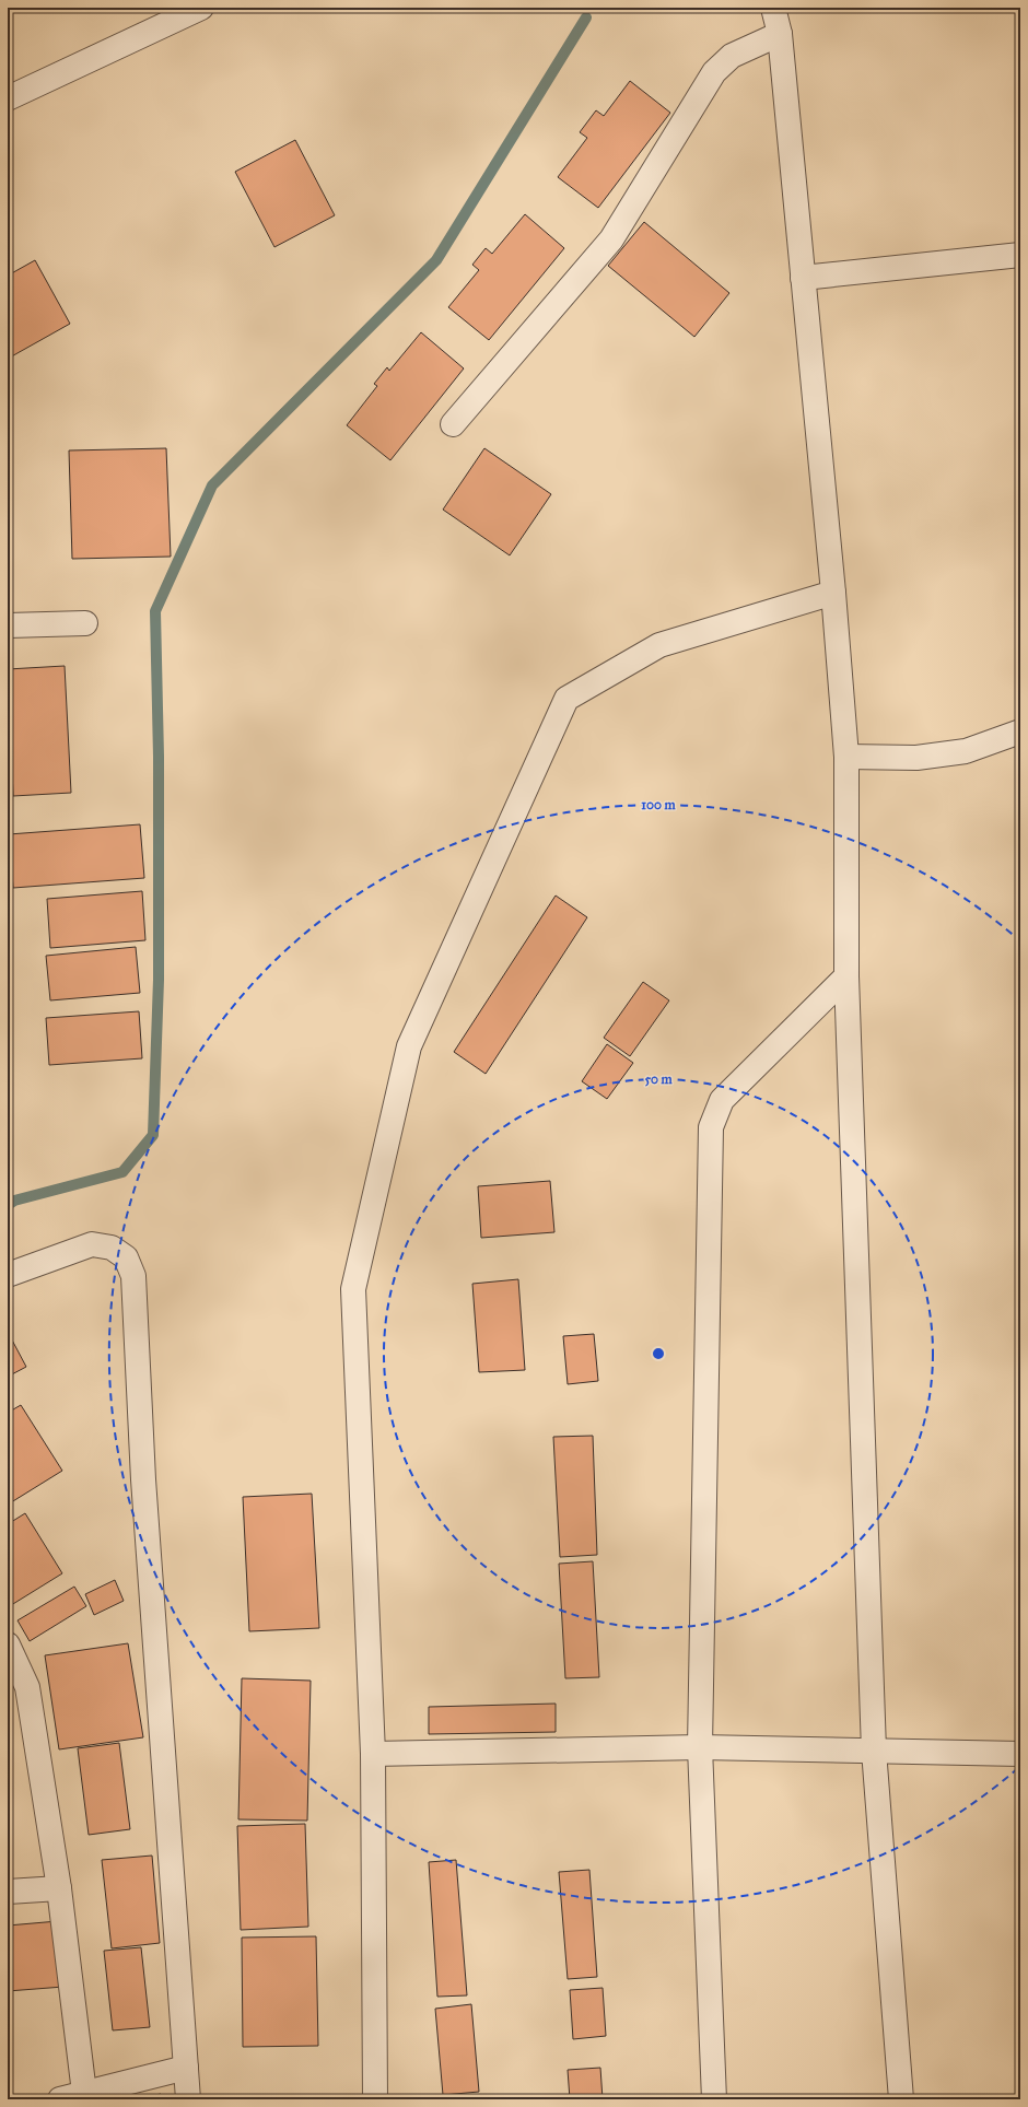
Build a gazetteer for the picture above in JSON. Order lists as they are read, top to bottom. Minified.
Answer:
{"rings":["100 m","50 m"]}
